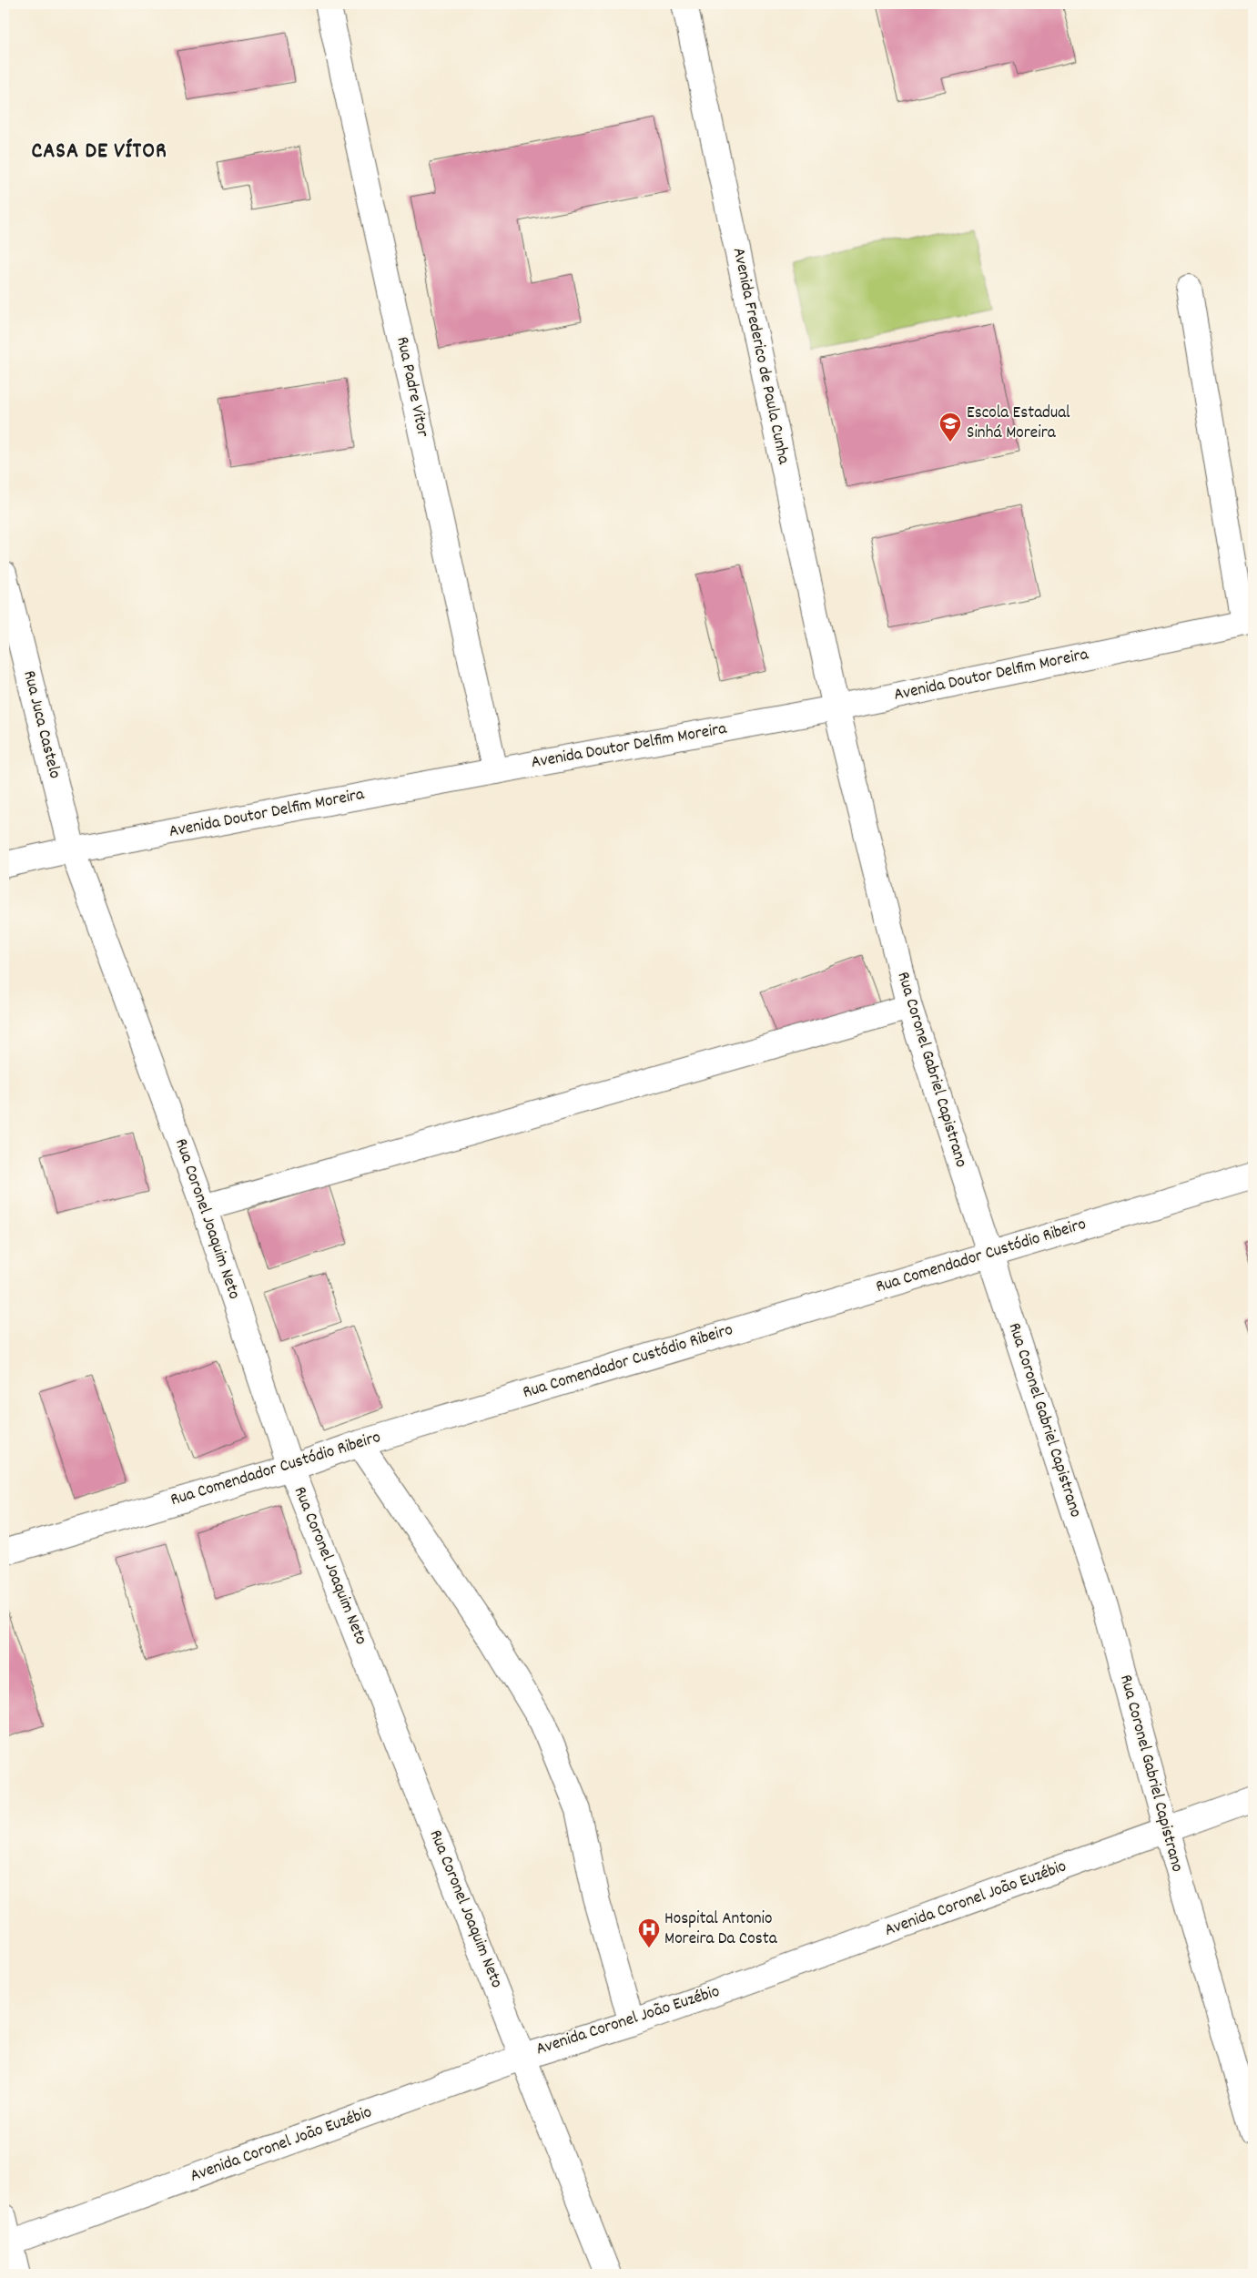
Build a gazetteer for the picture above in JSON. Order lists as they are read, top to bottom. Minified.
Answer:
{"streets":{"street":["Avenida Frederico de Paula Cunha","Rua Padre Vitor","Avenida Doutor Delfim Moreira","Rua Juca Castelo","Rua Coronel Gabriel Capistrano","Rua Coronel Joaquim Neto","Rua Comendador Custódio Ribeiro","Avenida Coronel João Euzébio"]},"crossings":[["Avenida Frederico de Paula Cunha","Avenida Doutor Delfim Moreira"],["Avenida Frederico de Paula Cunha","Rua Coronel Gabriel Capistrano"],["Rua Padre Vitor","Avenida Doutor Delfim Moreira"],["Avenida Doutor Delfim Moreira","Rua Juca Castelo"],["Avenida Doutor Delfim Moreira","Rua Coronel Gabriel Capistrano"],["Avenida Doutor Delfim Moreira","Rua Coronel Joaquim Neto"],["Rua Juca Castelo","Rua Coronel Joaquim Neto"],["Rua Coronel Gabriel Capistrano","Rua Comendador Custódio Ribeiro"],["Rua Coronel Gabriel Capistrano","Avenida Coronel João Euzébio"],["Rua Coronel Joaquim Neto","Rua Comendador Custódio Ribeiro"],["Rua Coronel Joaquim Neto","Avenida Coronel João Euzébio"]],"districts":["CASA DE VÍTOR"],"places":{"school or university":["Escola Estadual Sinhá Moreira"],"hospital":["Hospital Antonio Moreira Da Costa"]}}
